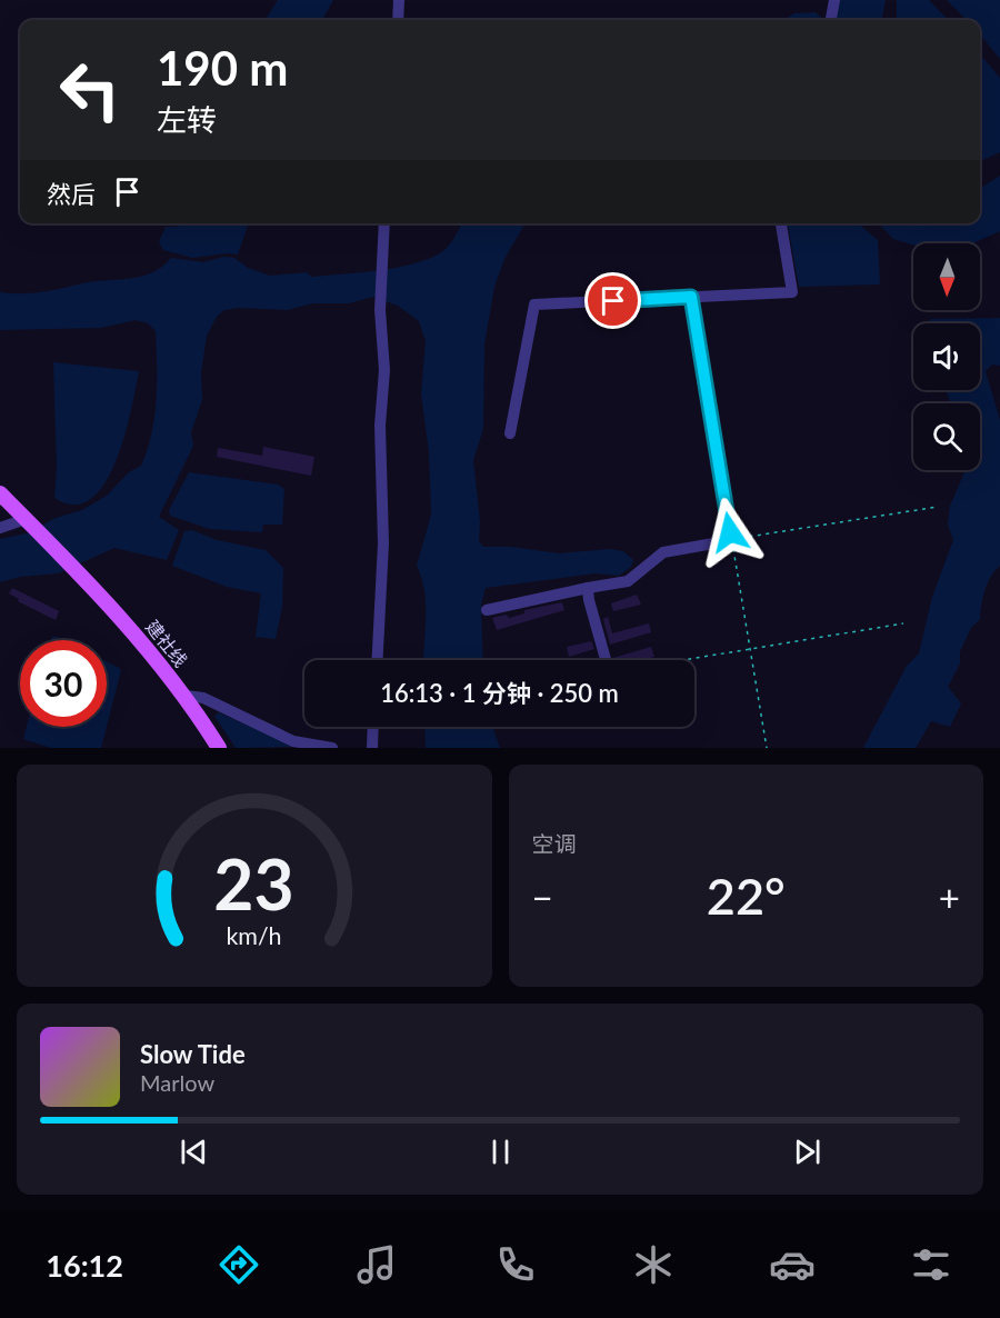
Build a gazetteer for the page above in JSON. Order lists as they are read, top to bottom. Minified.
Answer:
{"streets":{"main road":["建社线"]},"north":"bottom","page":{"turn":["190 m","左转"],"then":"然后","limit":"30","trip":"16:13 · 1 分钟 · 250 m","tile":"空调","heat":["−","22°","+"],"song":["Slow Tide","Marlow"],"tabs":"16:12","gauge":["23","km/h"]}}
